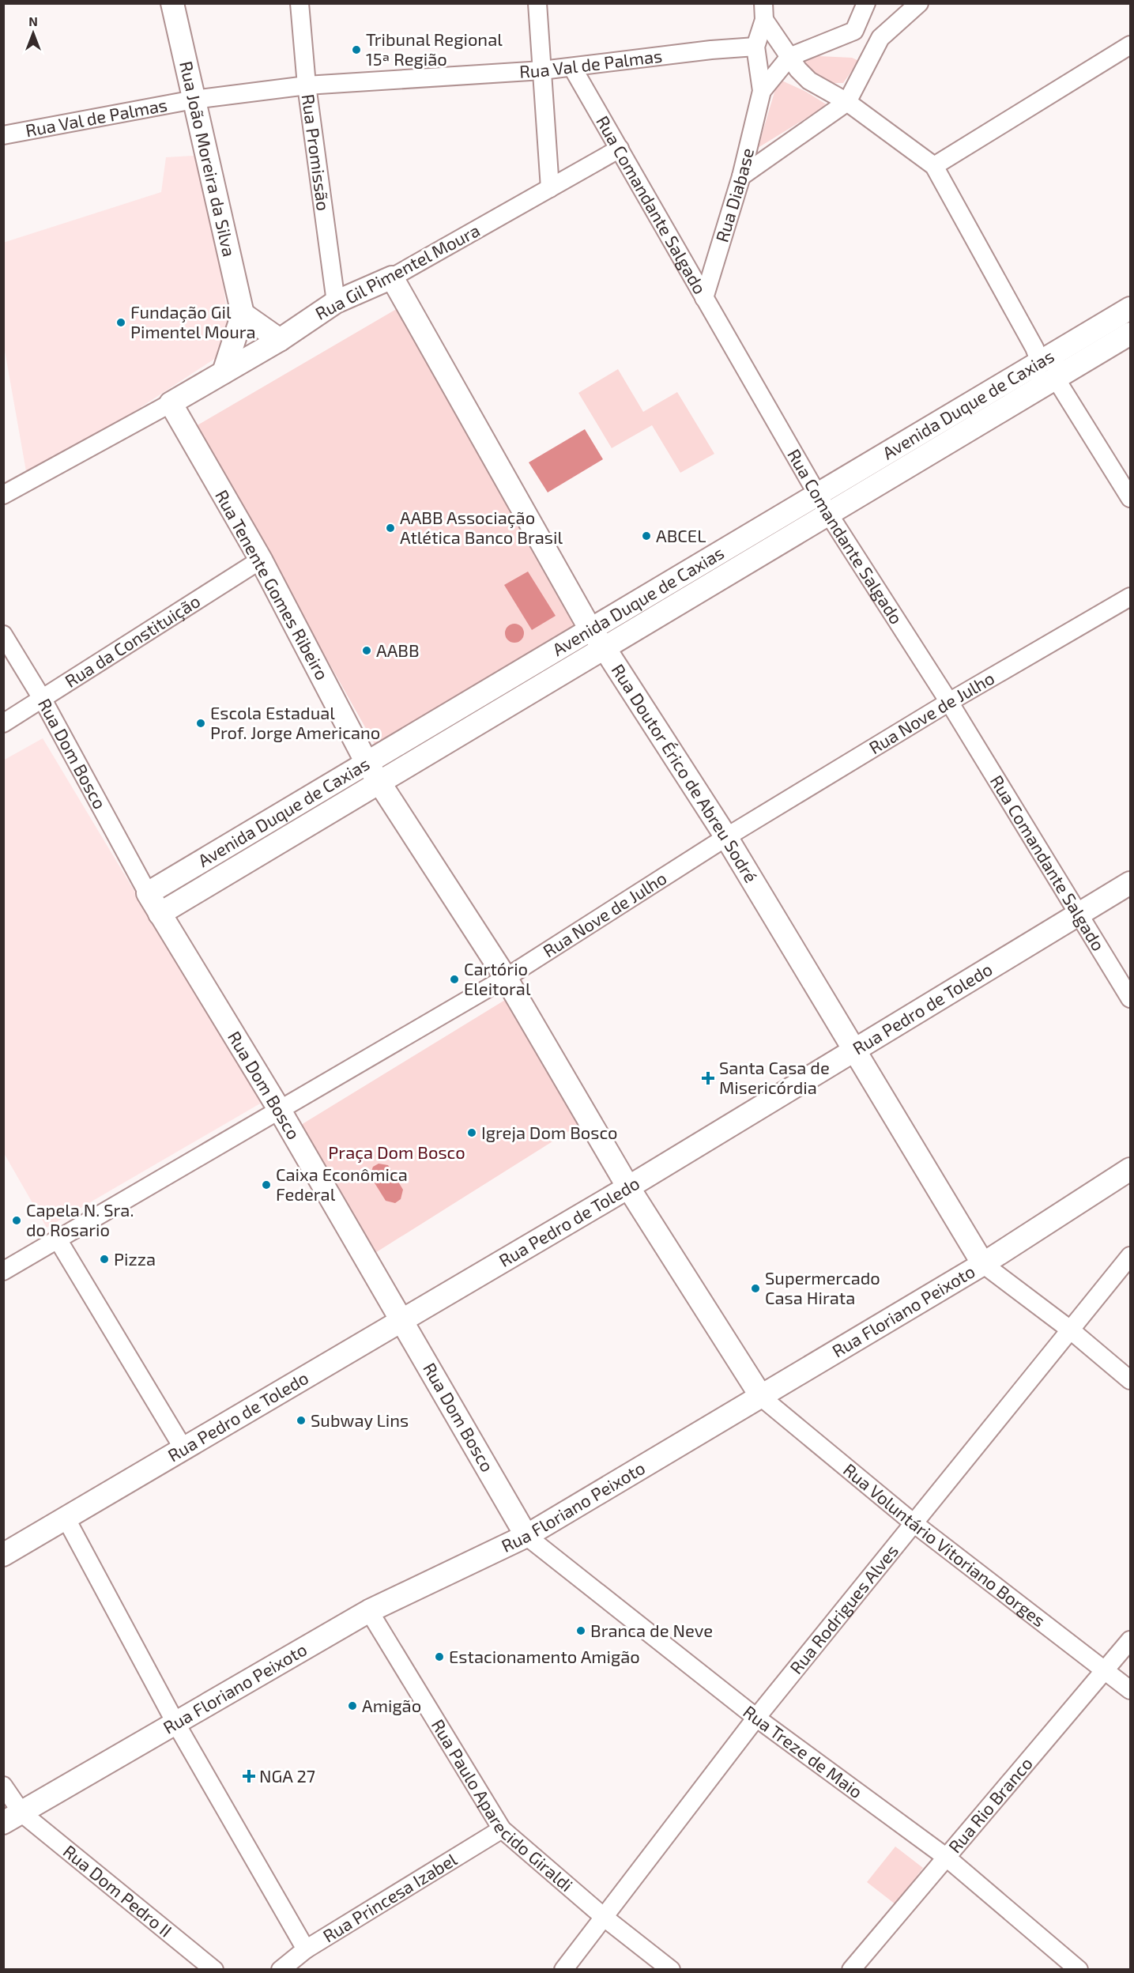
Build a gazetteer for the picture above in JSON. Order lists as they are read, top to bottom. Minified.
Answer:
{"streets":{"main road":["Rua João Moreira da Silva","Rua Gil Pimentel Moura","Avenida Duque de Caxias","Rua Tenente Gomes Ribeiro","Rua Dom Bosco","Rua Doutor Érico de Abreu Sodré","Rua Pedro de Toledo","Rua Floriano Peixoto"],"street":["Rua Val de Palmas","Rua Promissão","Rua Diabase","Rua Comandante Salgado","Rua da Constituição","Rua Nove de Julho","Rua Voluntário Vitoriano Borges","Rua Rodrigues Alves","Rua Treze de Maio","Rua Paulo Aparecido Giraldi","Rua Rio Branco","Rua Dom Pedro II","Rua Princesa Izabel"]},"crossings":[["Rua Val de Palmas","Rua Promissão"],["Rua Val de Palmas","Rua João Moreira da Silva"],["Rua Val de Palmas","Rua Diabase"],["Rua Val de Palmas","Rua Comandante Salgado"],["Rua Promissão","Rua Gil Pimentel Moura"],["Rua Diabase","Rua Comandante Salgado"],["Rua Comandante Salgado","Rua Gil Pimentel Moura"],["Rua Comandante Salgado","Avenida Duque de Caxias"],["Rua Comandante Salgado","Rua Nove de Julho"],["Rua Comandante Salgado","Rua Pedro de Toledo"],["Rua Gil Pimentel Moura","Rua Tenente Gomes Ribeiro"],["Rua Gil Pimentel Moura","Rua Doutor Érico de Abreu Sodré"],["Avenida Duque de Caxias","Rua Tenente Gomes Ribeiro"],["Avenida Duque de Caxias","Rua Dom Bosco"],["Avenida Duque de Caxias","Rua Doutor Érico de Abreu Sodré"],["Rua Tenente Gomes Ribeiro","Rua da Constituição"],["Rua Tenente Gomes Ribeiro","Rua Nove de Julho"],["Rua Tenente Gomes Ribeiro","Rua Pedro de Toledo"],["Rua Tenente Gomes Ribeiro","Rua Floriano Peixoto"],["Rua Tenente Gomes Ribeiro","Rua Voluntário Vitoriano Borges"],["Rua da Constituição","Rua Dom Bosco"],["Rua Nove de Julho","Rua Dom Bosco"],["Rua Nove de Julho","Rua Doutor Érico de Abreu Sodré"],["Rua Dom Bosco","Rua Pedro de Toledo"],["Rua Dom Bosco","Rua Floriano Peixoto"],["Rua Dom Bosco","Rua Treze de Maio"],["Rua Doutor Érico de Abreu Sodré","Rua Pedro de Toledo"],["Rua Doutor Érico de Abreu Sodré","Rua Floriano Peixoto"],["Rua Floriano Peixoto","Rua Voluntário Vitoriano Borges"],["Rua Floriano Peixoto","Rua Treze de Maio"],["Rua Floriano Peixoto","Rua Paulo Aparecido Giraldi"],["Rua Floriano Peixoto","Rua Dom Pedro II"],["Rua Voluntário Vitoriano Borges","Rua Rodrigues Alves"],["Rua Voluntário Vitoriano Borges","Rua Rio Branco"],["Rua Rodrigues Alves","Rua Treze de Maio"],["Rua Rodrigues Alves","Rua Paulo Aparecido Giraldi"],["Rua Treze de Maio","Rua Rio Branco"],["Rua Paulo Aparecido Giraldi","Rua Princesa Izabel"]],"parks":["Praça Dom Bosco"],"places":{"other":["Tribunal Regional 15ª Região","Fundação Gil Pimentel Moura","AABB Associação Atlética Banco Brasil","ABCEL","AABB","Escola Estadual Prof. Jorge Americano","Cartório Eleitoral","Igreja Dom Bosco","Caixa Econômica Federal","Capela N. Sra. do Rosario","Pizza","Supermercado Casa Hirata","Subway Lins","Branca de Neve","Estacionamento Amigão","Amigão"],"health":["Santa Casa de Misericórdia","NGA 27"]},"north":"top"}
